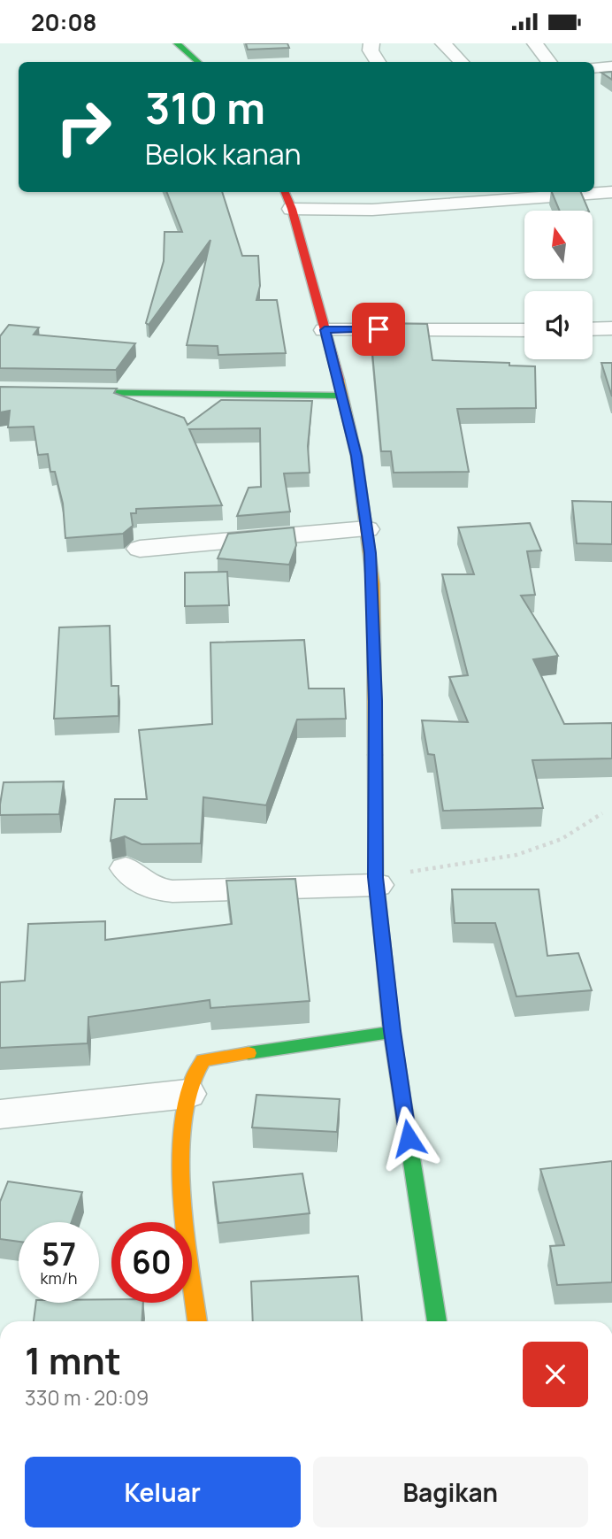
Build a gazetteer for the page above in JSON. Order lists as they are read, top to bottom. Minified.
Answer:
{"north":"top","page":{"status":"20:08","turn":["310 m","Belok kanan"],"speed":"57 km/h","limit":"60","heading":["1 mnt","330 m · 20:09"],"buttons":["Keluar","Bagikan"]}}
